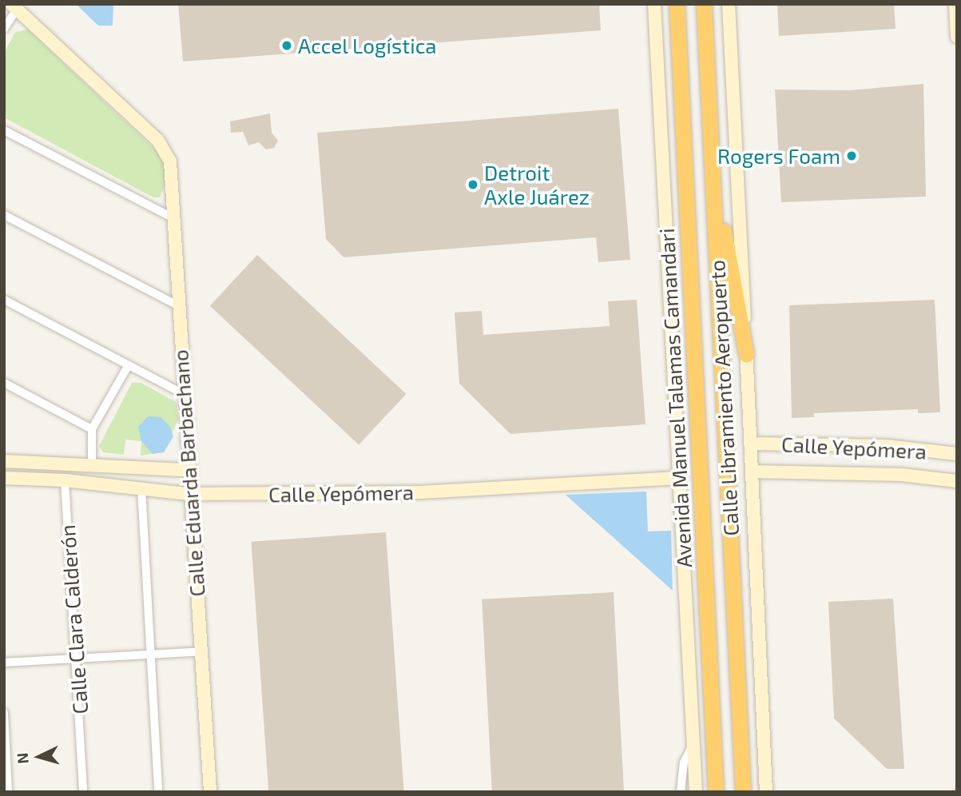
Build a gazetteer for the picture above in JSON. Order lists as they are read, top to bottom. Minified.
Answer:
{"streets":{"highway":["Calle Libramiento Aeropuerto"],"main road":["Avenida Manuel Talamas Camandari","Calle Yepómera","Calle Eduarda Barbachano"],"street":["Calle Clara Calderón"]},"crossings":[["Avenida Manuel Talamas Camandari","Calle Yepómera"],["Calle Yepómera","Calle Eduarda Barbachano"],["Calle Yepómera","Calle Clara Calderón"]],"places":["Accel Logística","Rogers Foam","Detroit Axle Juárez"],"north":"left"}
